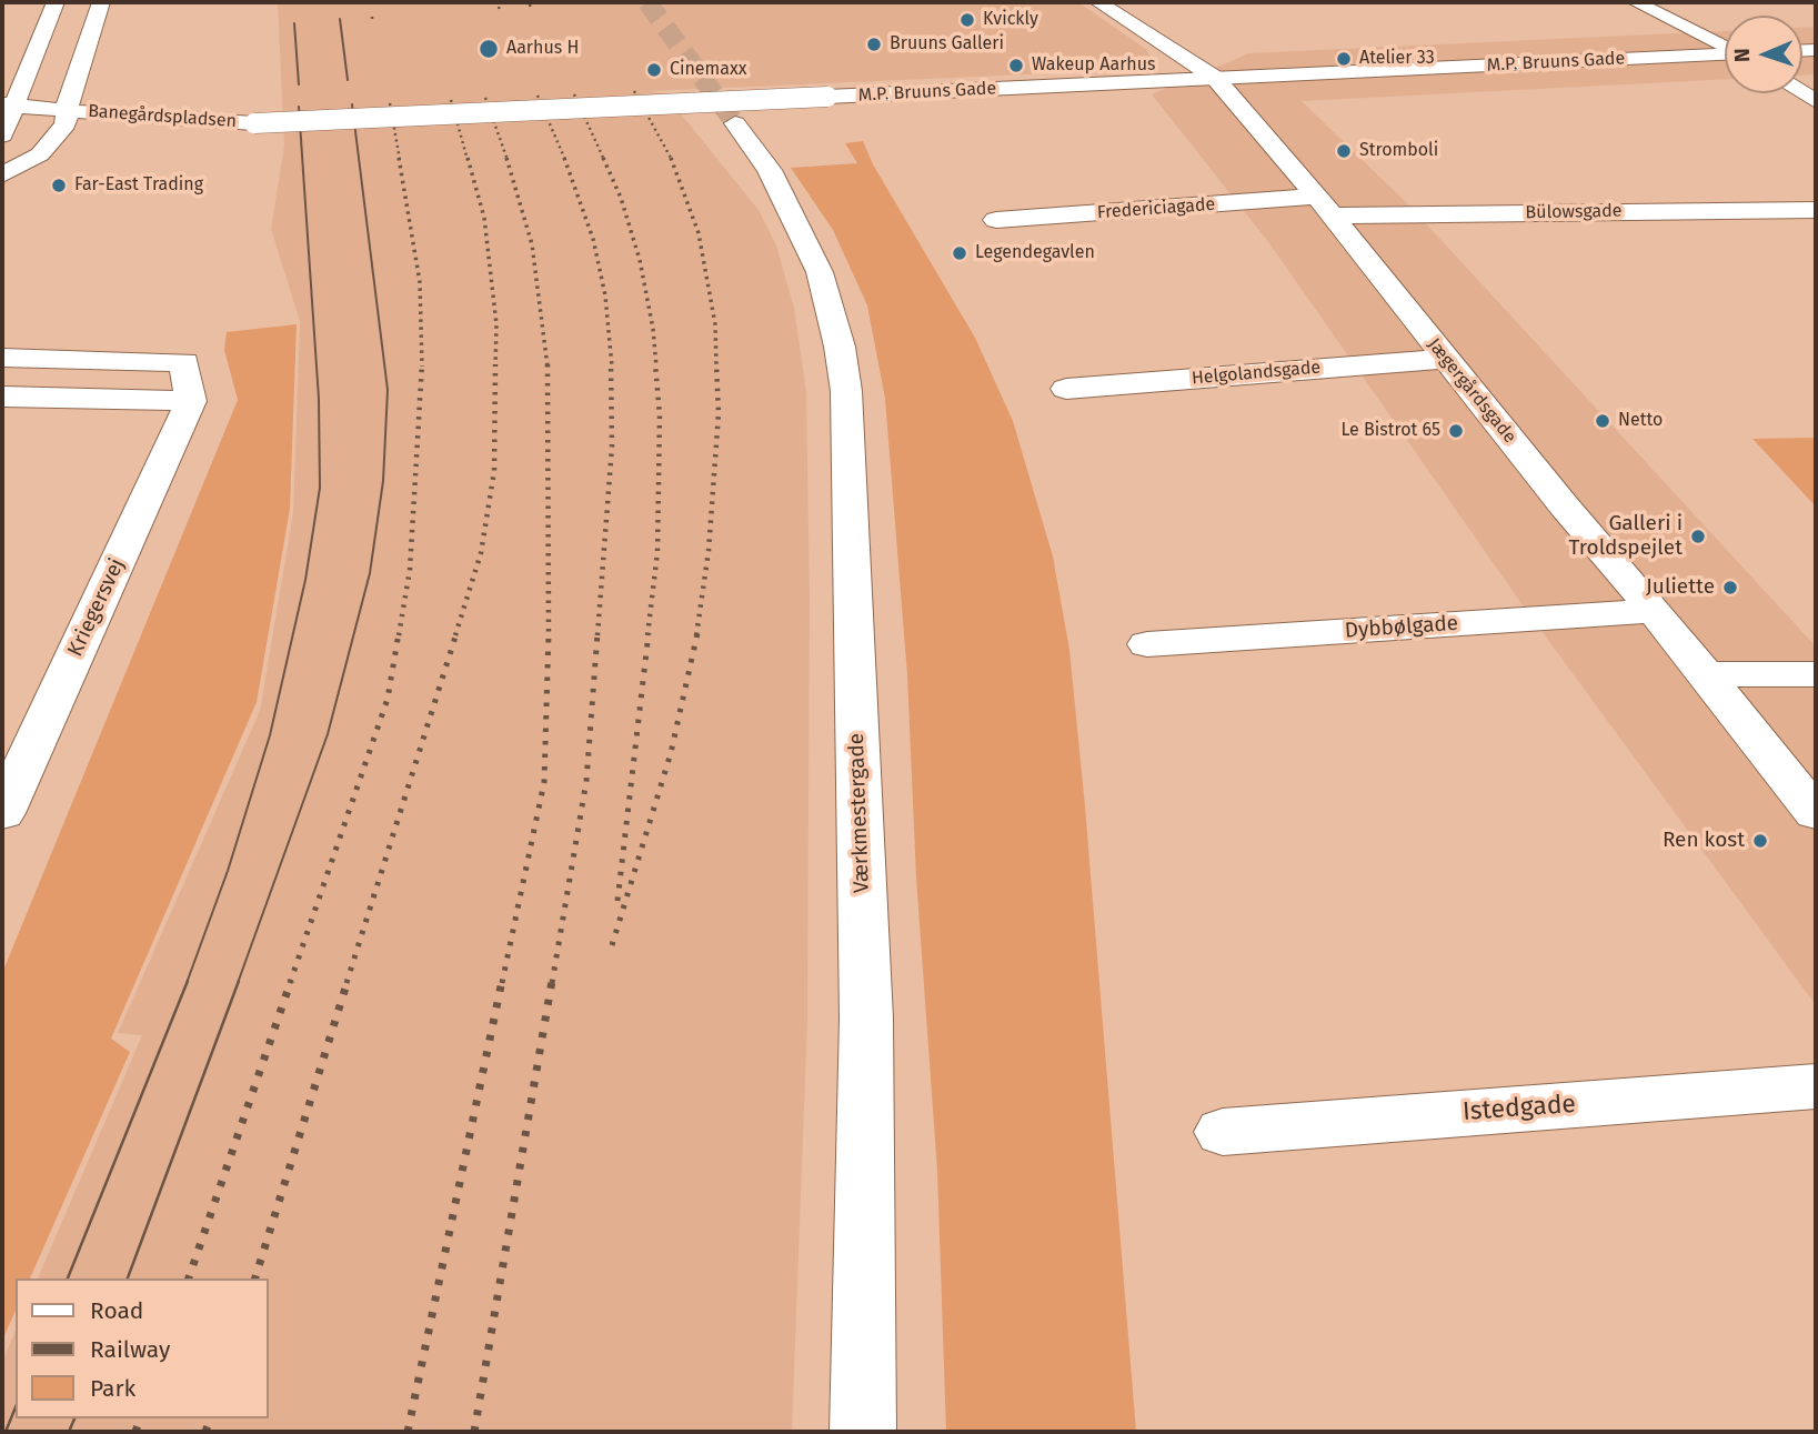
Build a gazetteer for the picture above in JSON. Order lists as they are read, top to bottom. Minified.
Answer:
{"streets":{"street":["M.P. Bruuns Gade","Banegårdspladsen","Fredericiagade","Bülowsgade","Helgolandsgade","Jægergårdsgade","Kriegersvej","Dybbølgade","Værkmestergade","Istedgade"]},"crossings":[["M.P. Bruuns Gade","Banegårdspladsen"],["M.P. Bruuns Gade","Jægergårdsgade"],["Fredericiagade","Bülowsgade"],["Fredericiagade","Jægergårdsgade"],["Bülowsgade","Jægergårdsgade"],["Helgolandsgade","Jægergårdsgade"],["Jægergårdsgade","Dybbølgade"]],"places":["Kvickly","Bruuns Galleri","Aarhus H","Atelier 33","Wakeup Aarhus","Cinemaxx","Stromboli","Far-East Trading","Legendegavlen","Netto","Le Bistrot 65","Galleri i Troldspejlet","Juliette","Ren kost"],"legend":["Road","Railway","Park"],"north":"left"}
